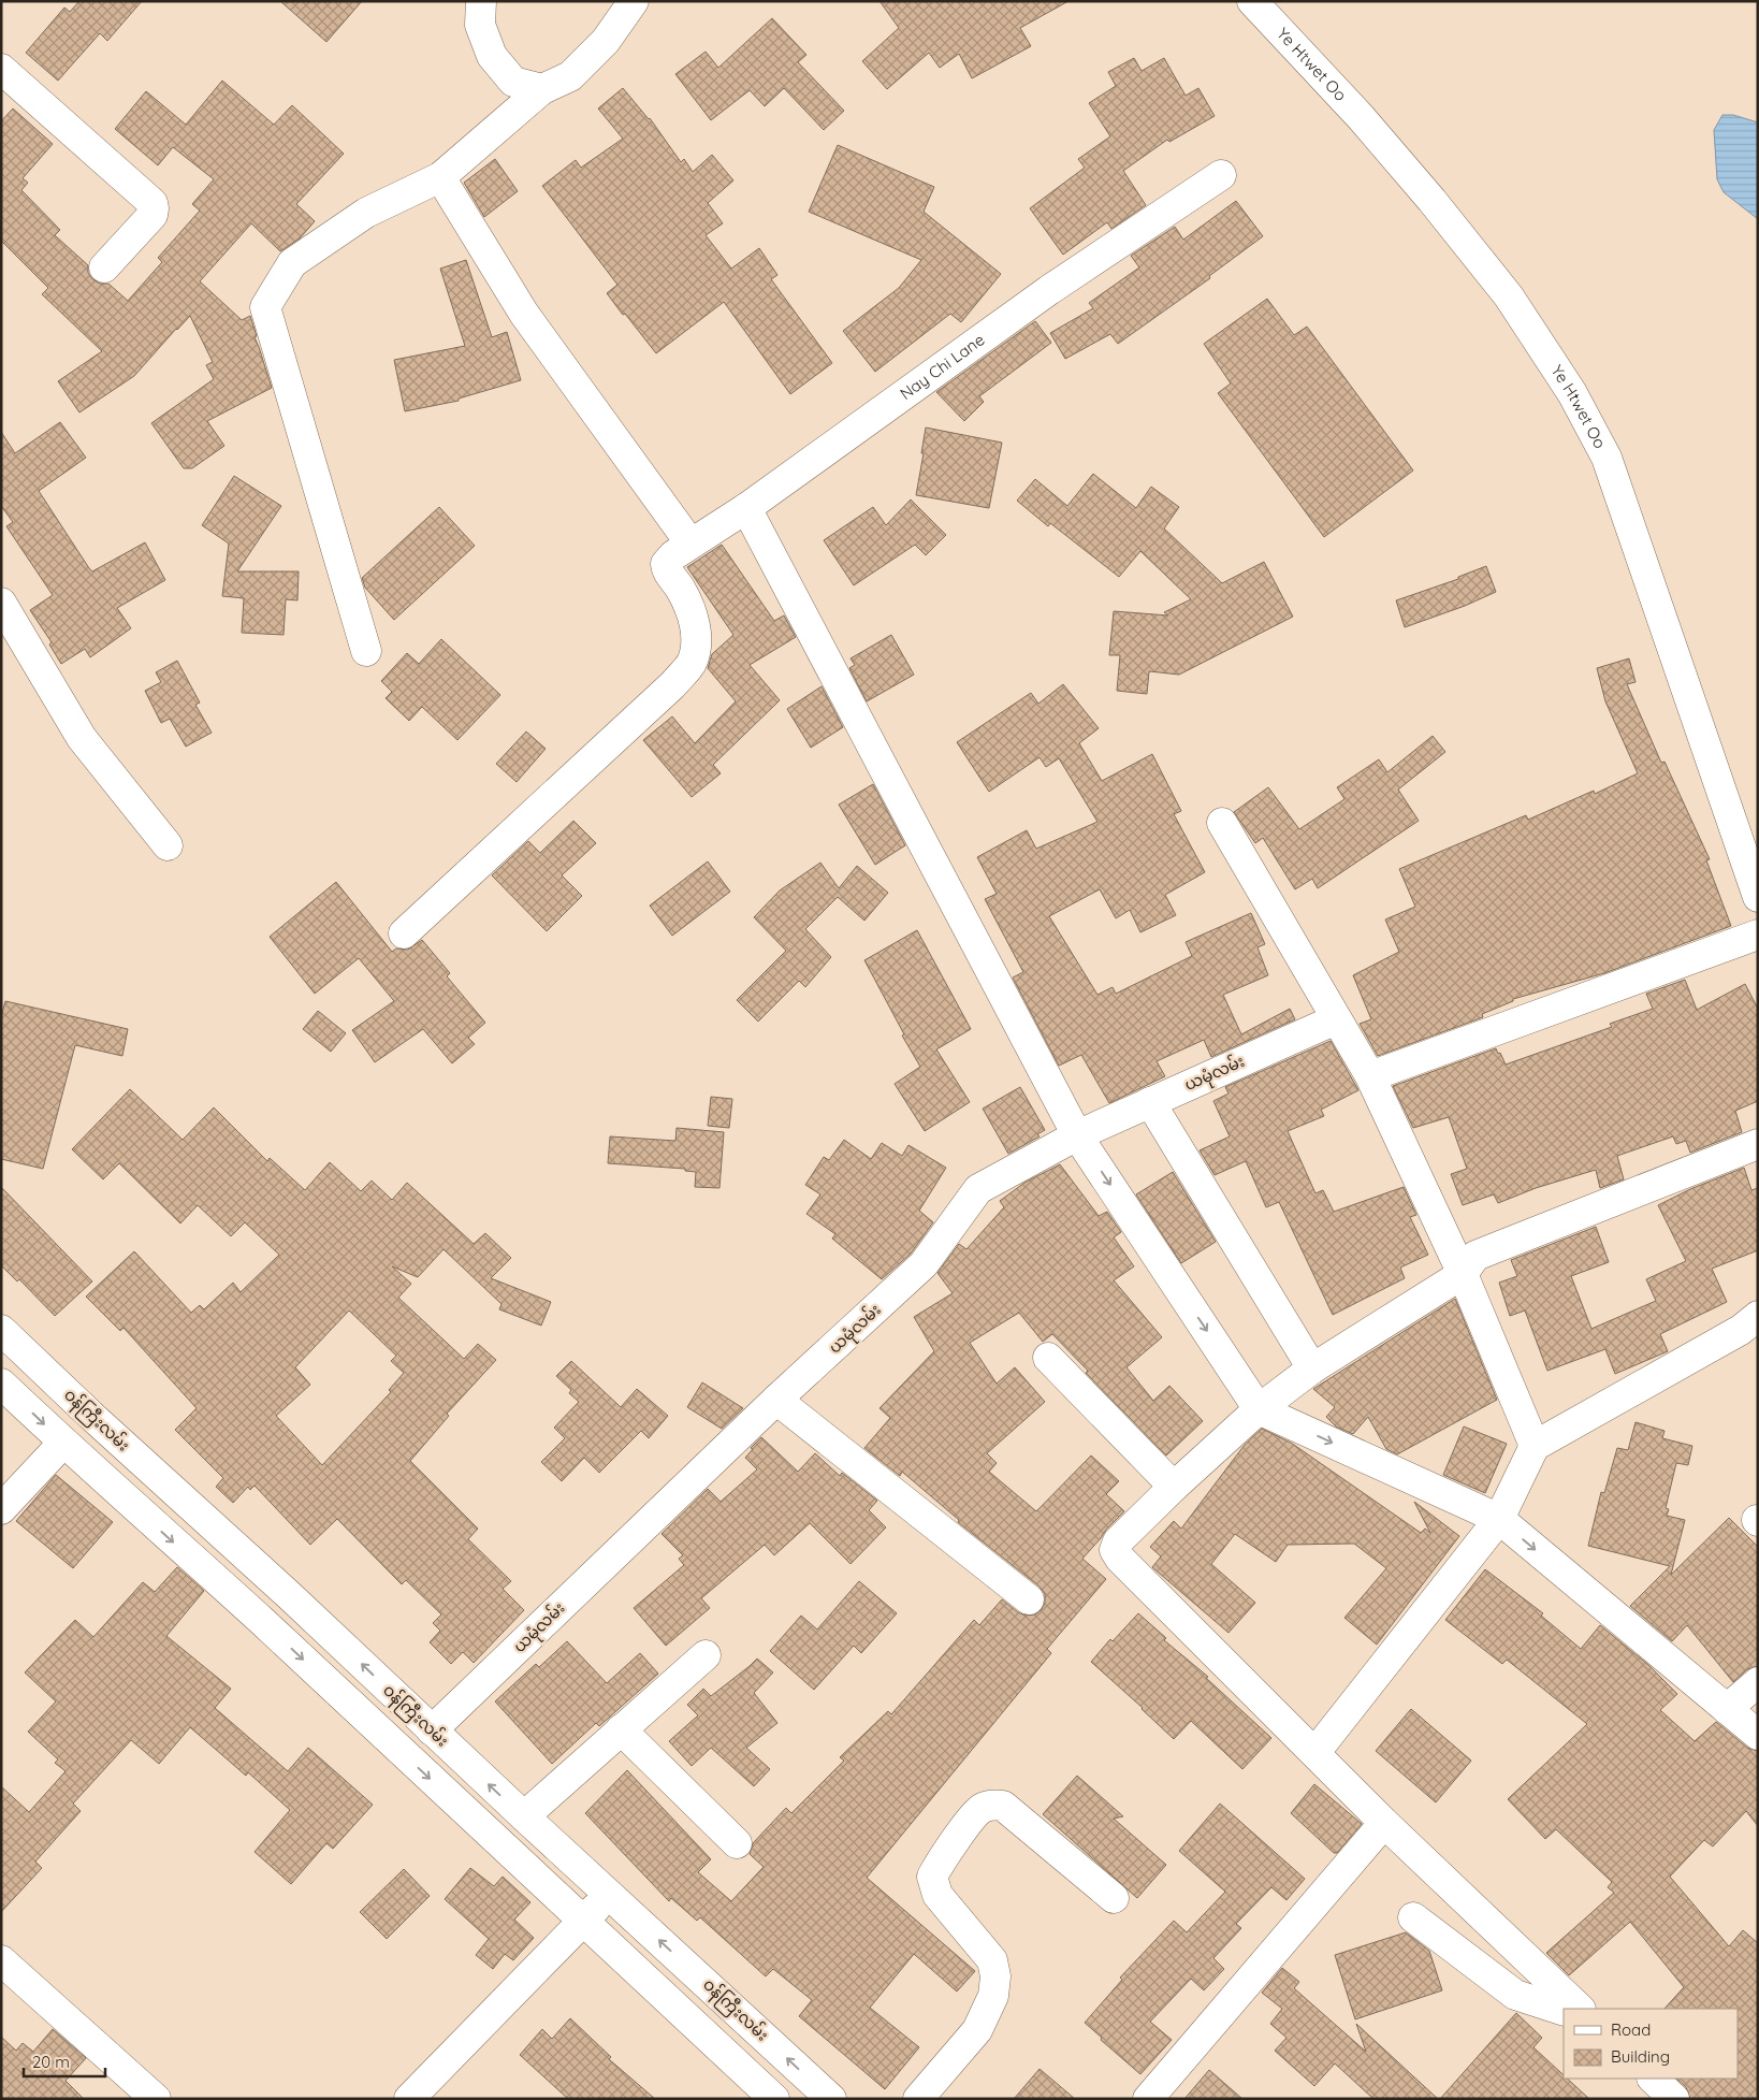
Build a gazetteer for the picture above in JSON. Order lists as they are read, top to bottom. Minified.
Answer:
{"streets":{"street":["Ye Htwet Oo","Nay Chi Lane","ယမုံလမ်း","ဝန်ကြီးလမ်း"]},"crossings":[["ယမုံလမ်း","ဝန်ကြီးလမ်း"]],"legend":["Road","Building"],"scale_bar":"20 m"}
